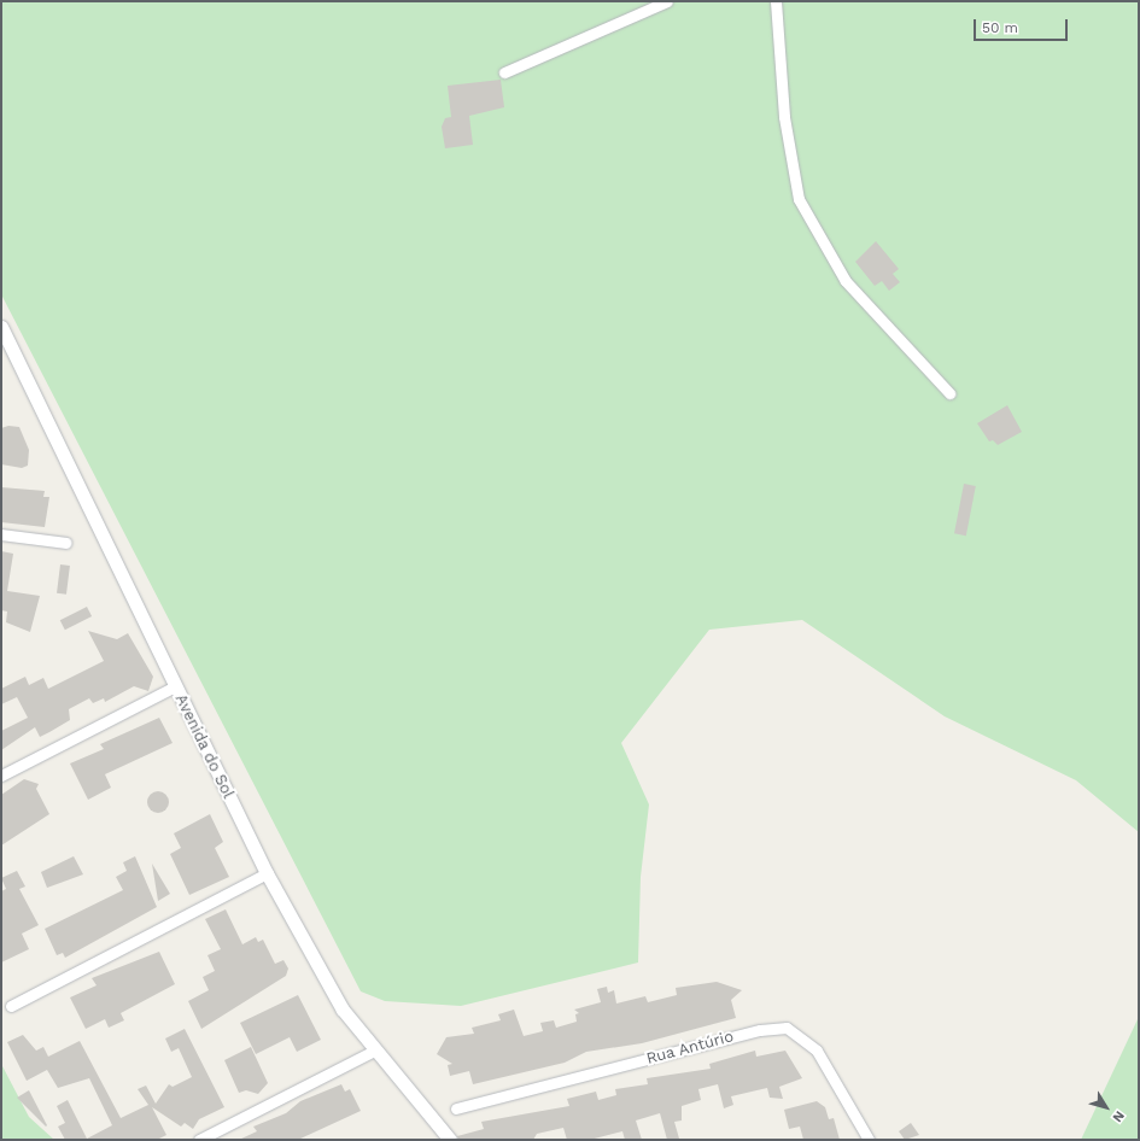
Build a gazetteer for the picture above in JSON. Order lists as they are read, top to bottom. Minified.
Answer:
{"streets":{"street":["Avenida do Sol","Rua Antúrio"]},"scale_bar":"50 m","north":"bottom right"}
